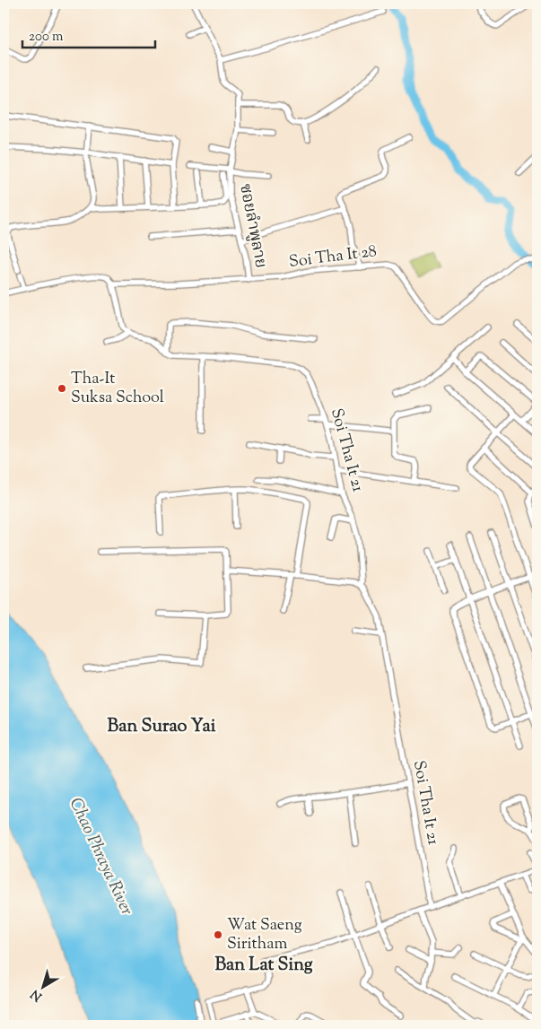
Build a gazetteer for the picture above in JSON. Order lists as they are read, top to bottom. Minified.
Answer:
{"streets":{"street":["ซอยลำพูลาย","Soi Tha It 28","Soi Tha It 21"]},"crossings":[["ซอยลำพูลาย","Soi Tha It 28"]],"districts":["Ban Surao Yai","Ban Lat Sing"],"water":["Chao Phraya River"],"places":["Tha-It Suksa School","Wat Saeng Siritham"],"scale_bar":"200 m","north":"bottom left"}
